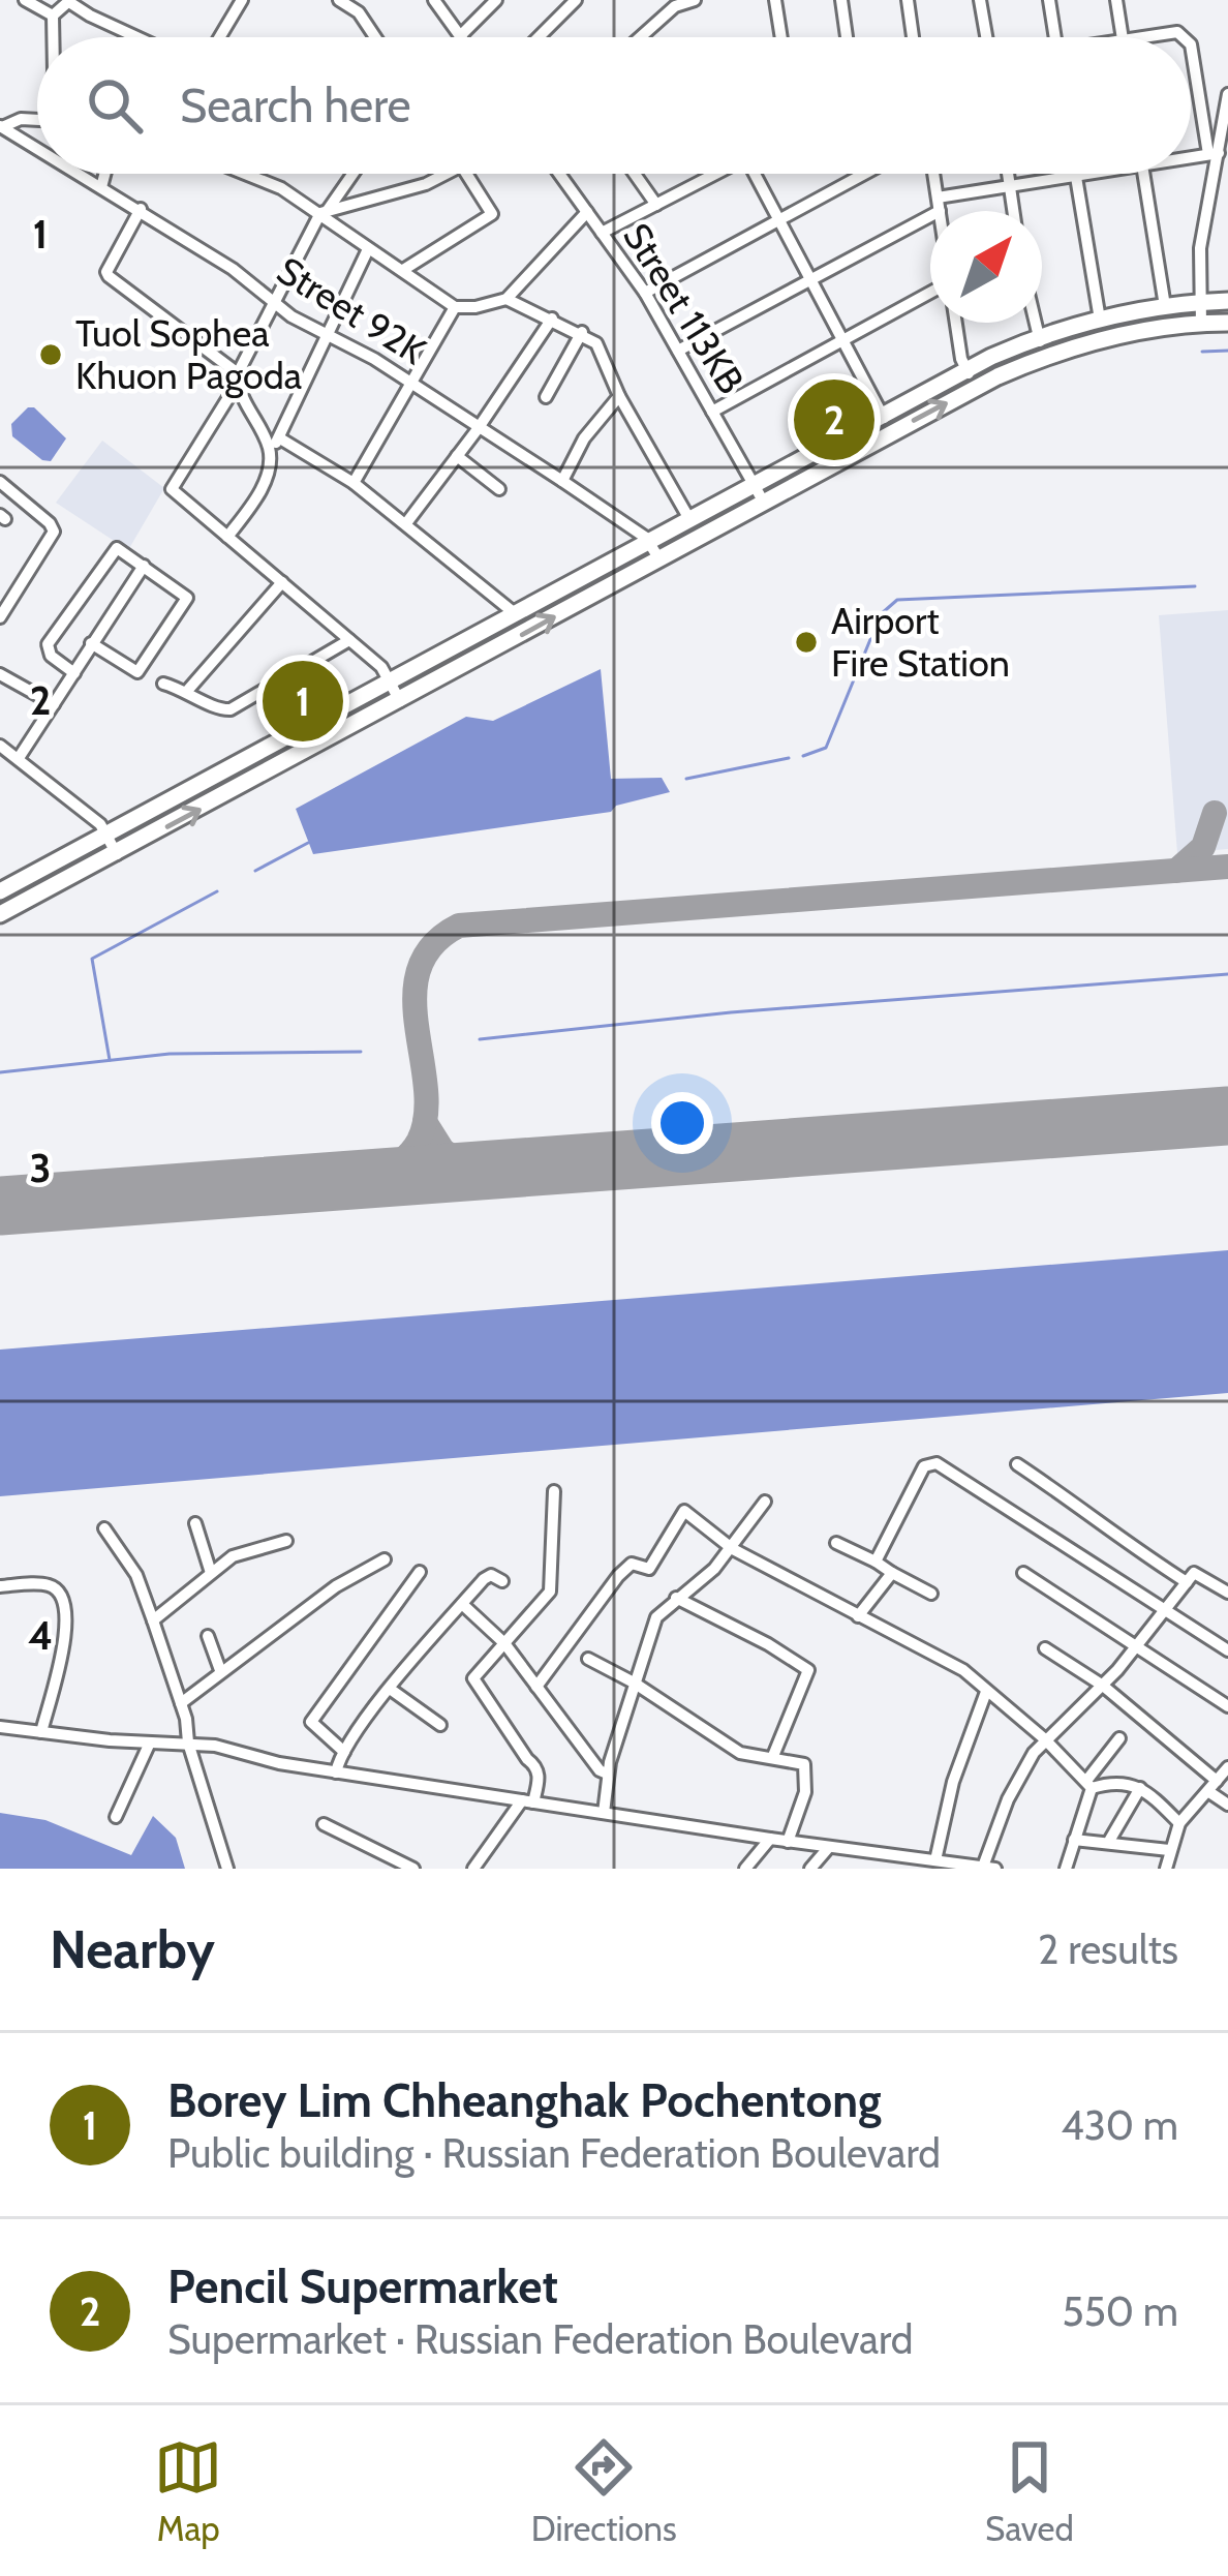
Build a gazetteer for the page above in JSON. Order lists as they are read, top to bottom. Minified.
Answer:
{"streets":{"street":["Street 113KB","Street 92K"]},"places":["Tuol Sophea Khuon Pagoda","Airport Fire Station"],"north":"top right","page":{"search":"Search here","pins":["2","1"],"heading":["Nearby","2 results"],"list":[{"mark":"1","name":"Borey Lim Chheanghak Pochentong","note":"Public building · Russian Federation Boulevard","value":"430 m"},{"mark":"2","name":"Pencil Supermarket","note":"Supermarket · Russian Federation Boulevard","value":"550 m"}],"nav":["Map","Directions","Saved"]},"grid":{"rows":["1","2","3","4"]}}
